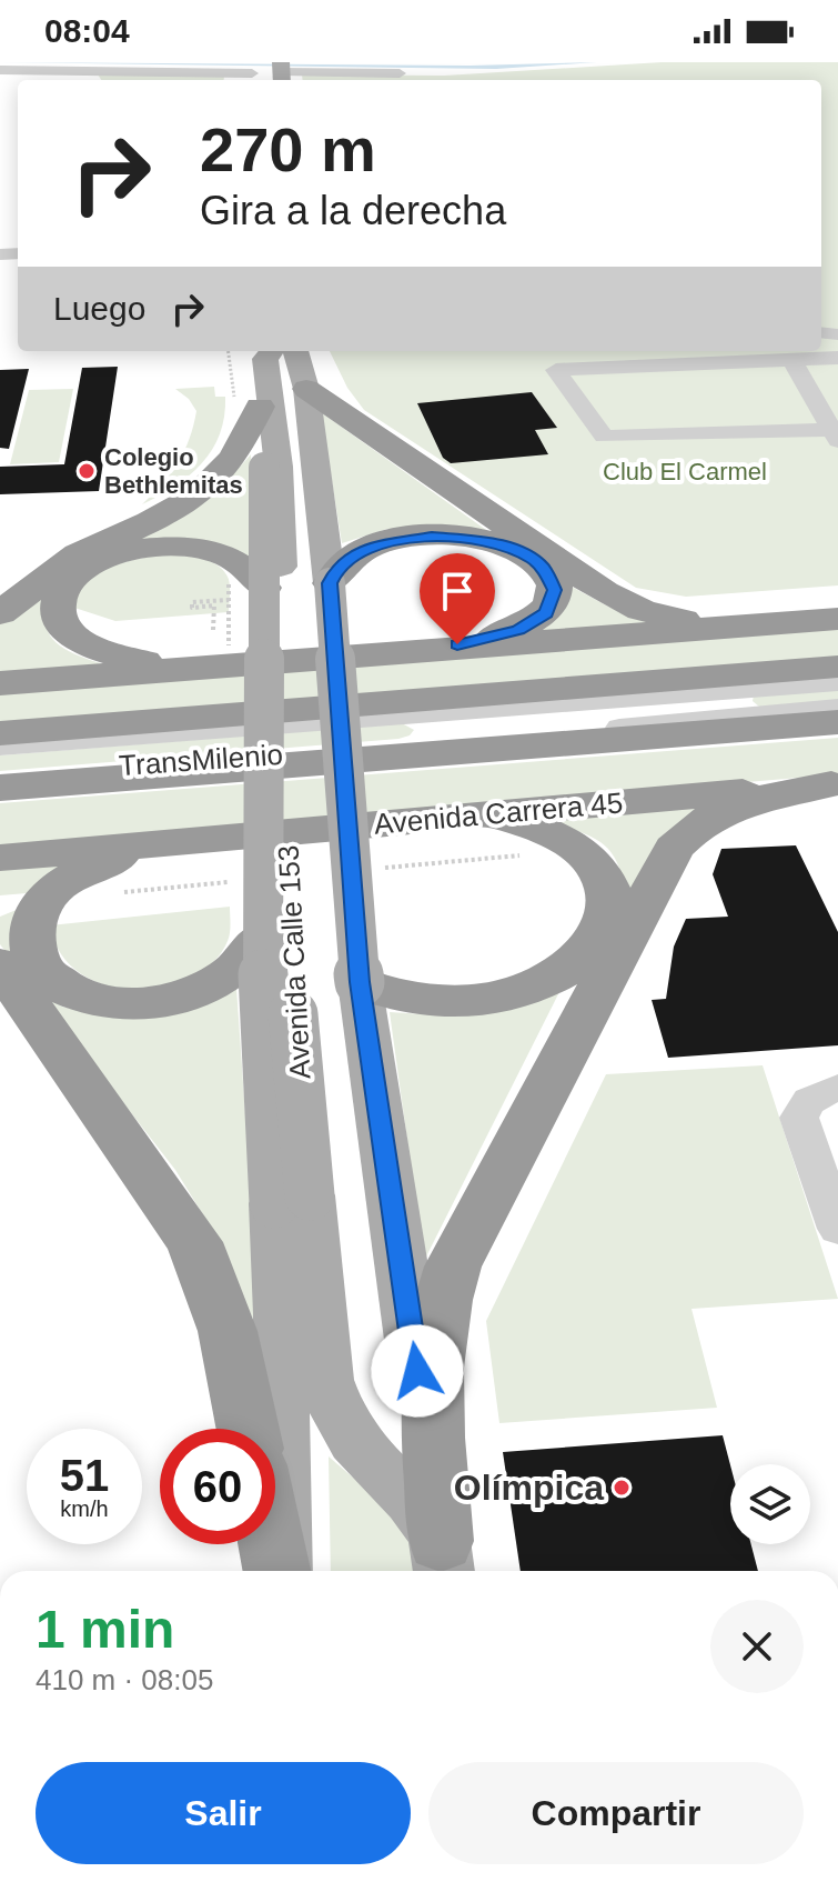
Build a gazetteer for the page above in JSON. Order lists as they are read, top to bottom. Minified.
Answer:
{"streets":{"highway":["Avenida Carrera 45"],"main road":["Avenida Calle 153"],"street":["TransMilenio"]},"parks":["Club El Carmel"],"places":["Colegio Bethlemitas","Olímpica"],"page":{"status":"08:04","turn":["270 m","Gira a la derecha"],"then":"Luego","speed":"51 km/h","limit":"60","heading":["1 min","410 m · 08:05"],"buttons":["Salir","Compartir"]}}
